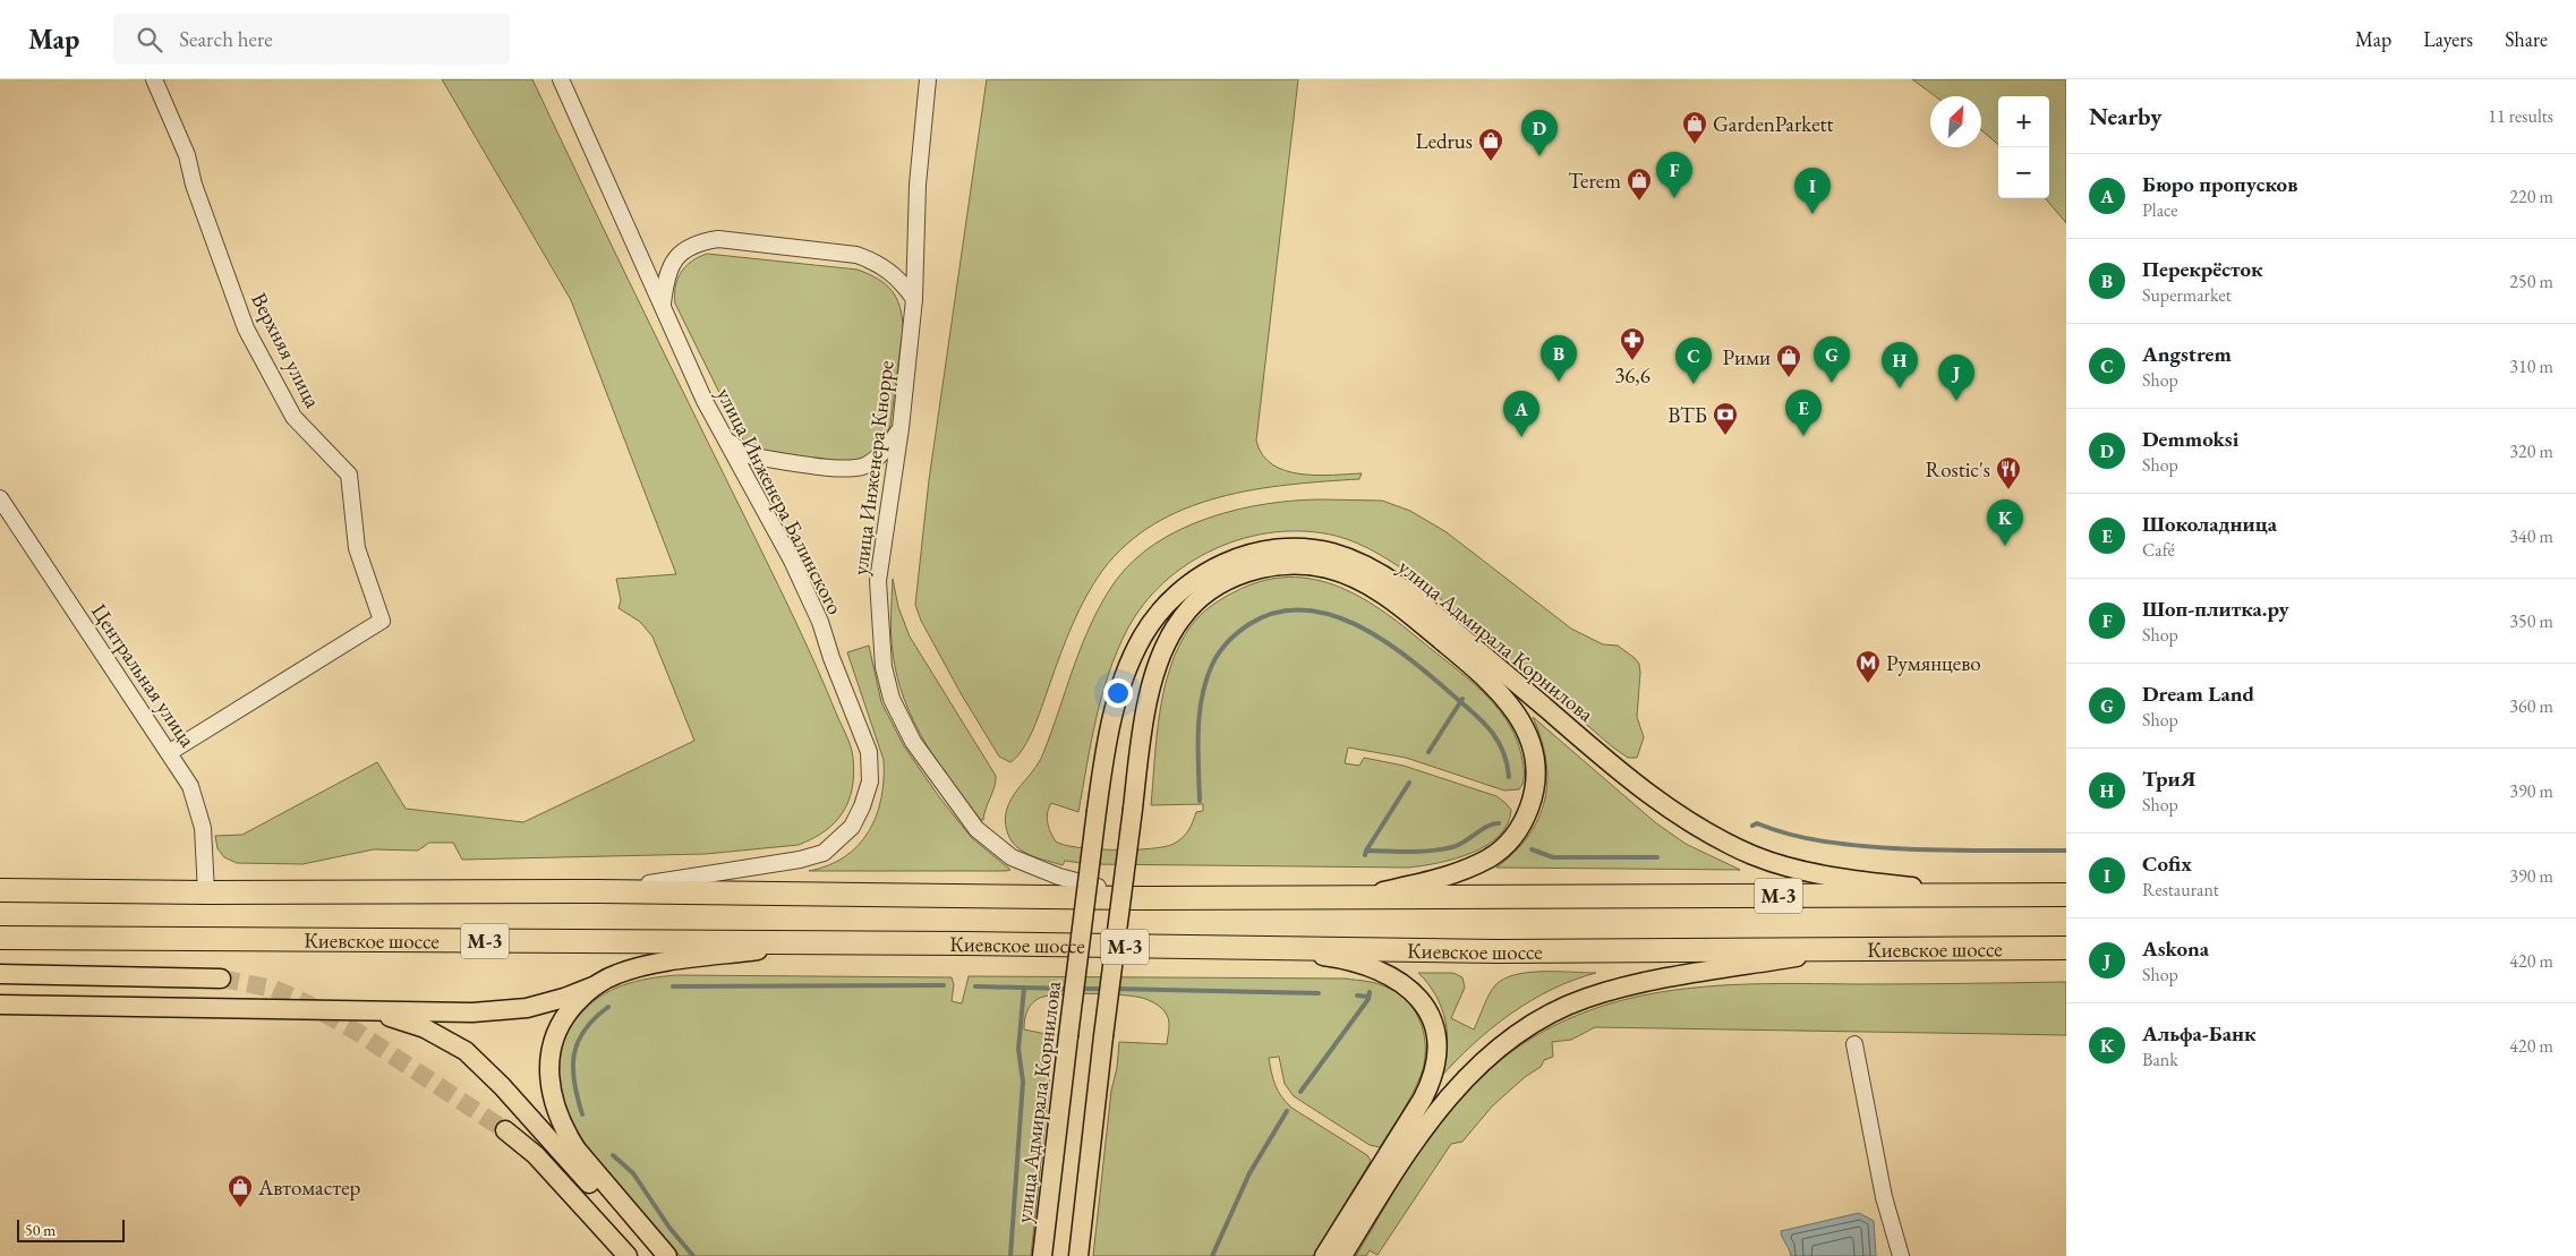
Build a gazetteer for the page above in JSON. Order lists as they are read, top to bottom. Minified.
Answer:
{"streets":{"highway":["М-3","Киевское шоссе"],"main road":["улица Адмирала Корнилова"],"street":["Верхняя улица","улица Инженера Кнорре","улица Инженера Балинского","Центральная улица"]},"crossings":[["Верхняя улица","Центральная улица"],["улица Инженера Кнорре","М-3"],["улица Инженера Балинского","М-3"],["улица Адмирала Корнилова","М-3"],["Центральная улица","М-3"]],"places":{"shop":["GardenParkett","Ledrus","Terem","Рими","Автомастер"],"pharmacy":["36,6"],"bank":["ВТБ"],"restaurant":["Rostic's"],"metro station":["Румянцево"]},"scale_bar":"50 m","north":"top right","page":{"header":"Map","search":"Search here","nav":["Map","Layers","Share"],"heading":["Nearby","11 results"],"map_buttons":["+","−"],"pins":["D","F","I","B","G","C","H","J","E","A","K"],"list":[{"mark":"A","name":"Бюро пропусков","note":"Place","value":"220 m"},{"mark":"B","name":"Перекрёсток","note":"Supermarket","value":"250 m"},{"mark":"C","name":"Angstrem","note":"Shop","value":"310 m"},{"mark":"D","name":"Demmoksi","note":"Shop","value":"320 m"},{"mark":"E","name":"Шоколадница","note":"Café","value":"340 m"},{"mark":"F","name":"Шоп-плитка.ру","note":"Shop","value":"350 m"},{"mark":"G","name":"Dream Land","note":"Shop","value":"360 m"},{"mark":"H","name":"ТриЯ","note":"Shop","value":"390 m"},{"mark":"I","name":"Cofix","note":"Restaurant","value":"390 m"},{"mark":"J","name":"Askona","note":"Shop","value":"420 m"},{"mark":"K","name":"Альфа-Банк","note":"Bank","value":"420 m"}],"scale":"50 m"}}
